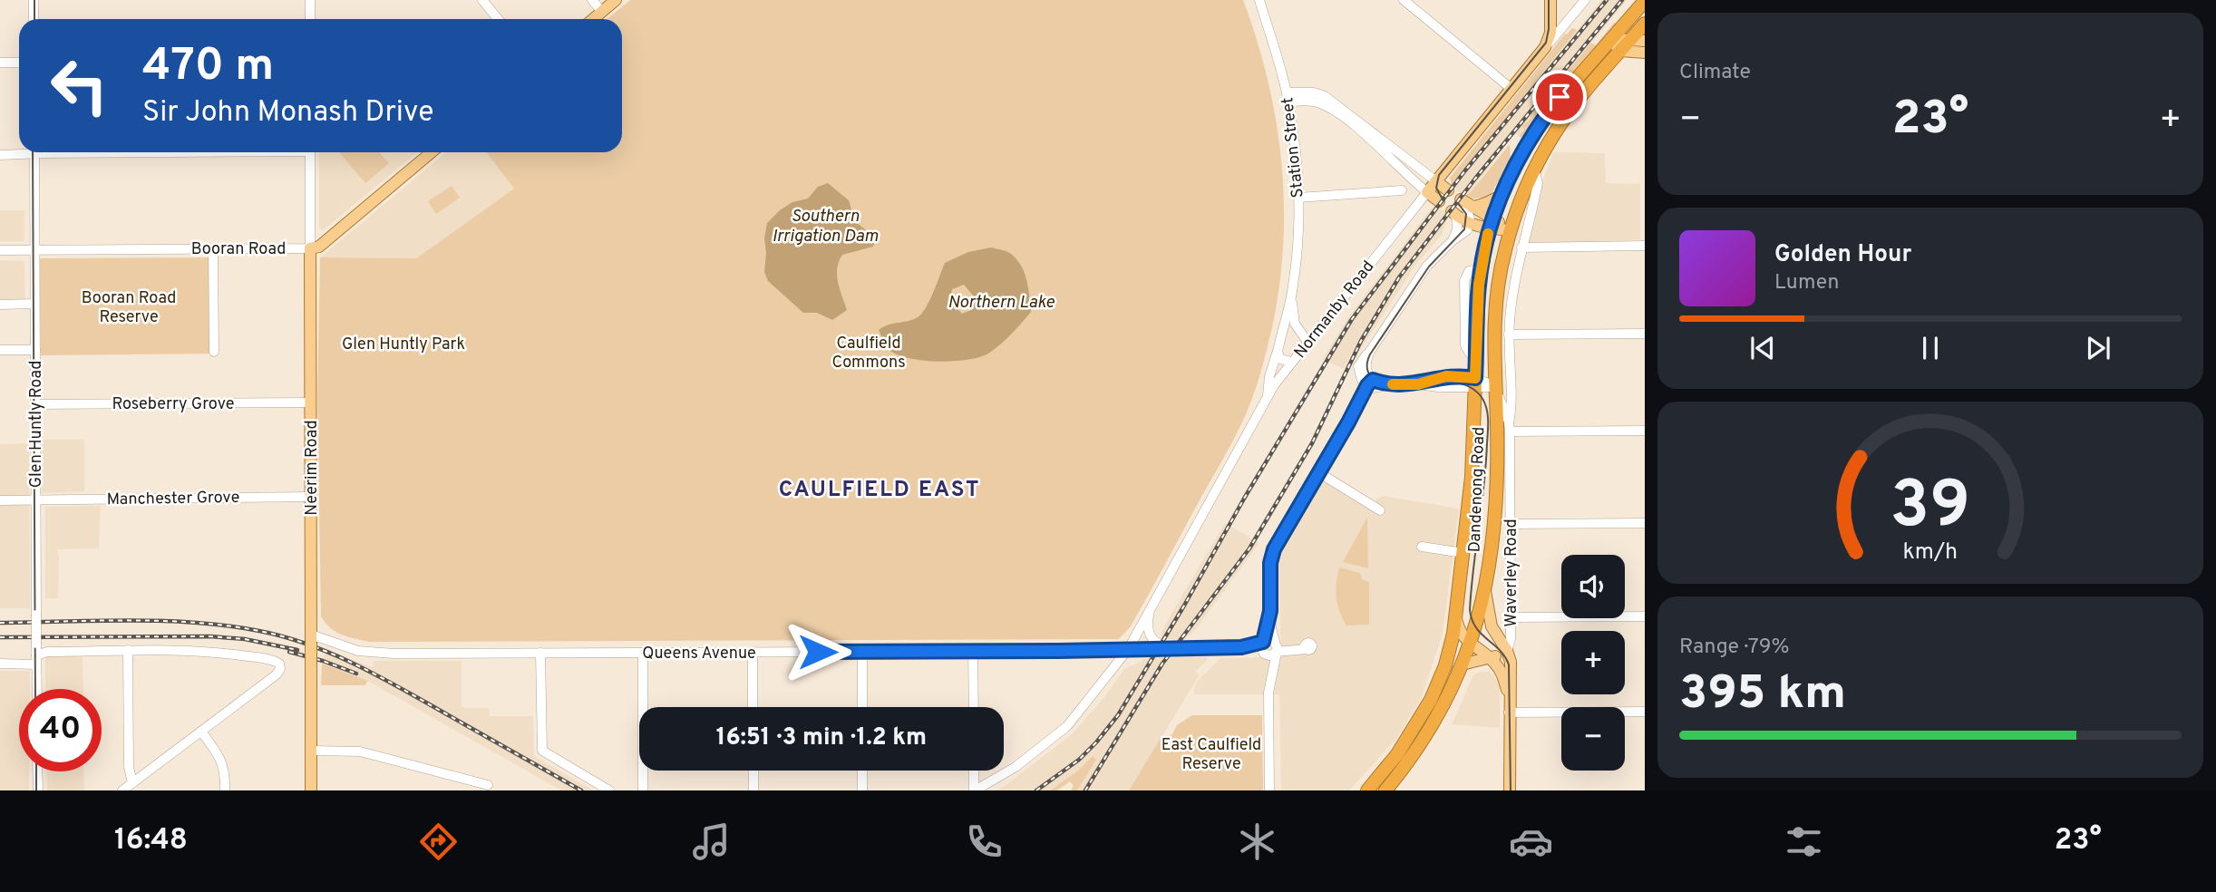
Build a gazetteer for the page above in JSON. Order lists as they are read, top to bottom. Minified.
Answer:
{"streets":{"highway":["Dandenong Road"],"main road":["Normanby Road","Neerim Road","Waverley Road"],"street":["Station Street","Booran Road","Roseberry Grove","Glen Huntly Road","Manchester Grove","Queens Avenue"]},"crossings":[["Station Street","Normanby Road"],["Booran Road","Glen Huntly Road"],["Booran Road","Neerim Road"],["Normanby Road","Queens Avenue"],["Roseberry Grove","Glen Huntly Road"],["Roseberry Grove","Neerim Road"],["Glen Huntly Road","Manchester Grove"],["Neerim Road","Manchester Grove"],["Neerim Road","Queens Avenue"],["Dandenong Road","Waverley Road"]],"districts":["CAULFIELD EAST"],"water":["Southern Irrigation Dam","Northern Lake"],"parks":["Booran Road Reserve","Caulfield Commons","Glen Huntly Park","East Caulfield Reserve"],"page":{"tile":["Climate",["Range · 79%","395 km"]],"turn":["470 m","Sir John Monash Drive"],"heat":["−","23°","+"],"song":["Golden Hour","Lumen"],"map_buttons":["+","−"],"limit":"40","trip":"16:51 · 3 min · 1.2 km","tabs":["16:48","23°"],"gauge":["39","km/h"]}}
